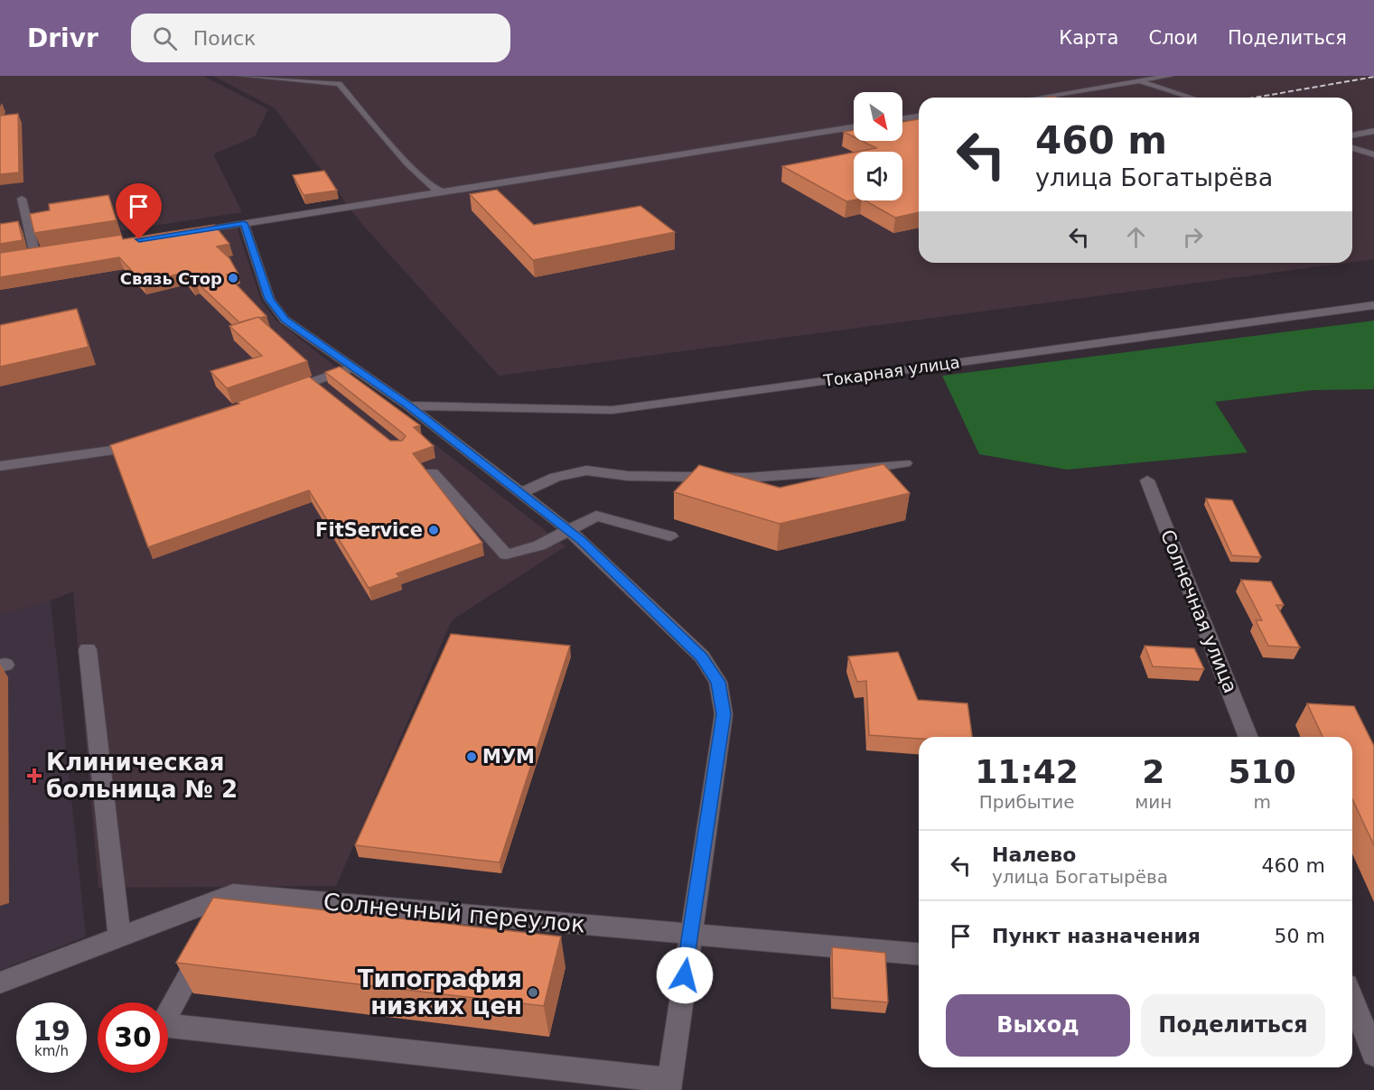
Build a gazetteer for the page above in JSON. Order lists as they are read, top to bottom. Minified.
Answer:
{"streets":{"street":["Токарная улица","Солнечная улица","Солнечный переулок"]},"places":{"other":["Связь Стор","FitService","МУМ","Типография низких цен"],"health":["Клиническая больница № 2"]},"north":"bottom right","page":{"header":"Drivr","search":"Поиск","nav":["Карта","Слои","Поделиться"],"turn":["460 m","улица Богатырёва"],"eta":["11:42","Прибытие","2","мин","510","m"],"list":[{"name":"Налево","note":"улица Богатырёва","value":"460 m"},{"name":"Пункт назначения","value":"50 m"}],"buttons":["Выход","Поделиться"],"speed":"19 km/h","limit":"30"}}
